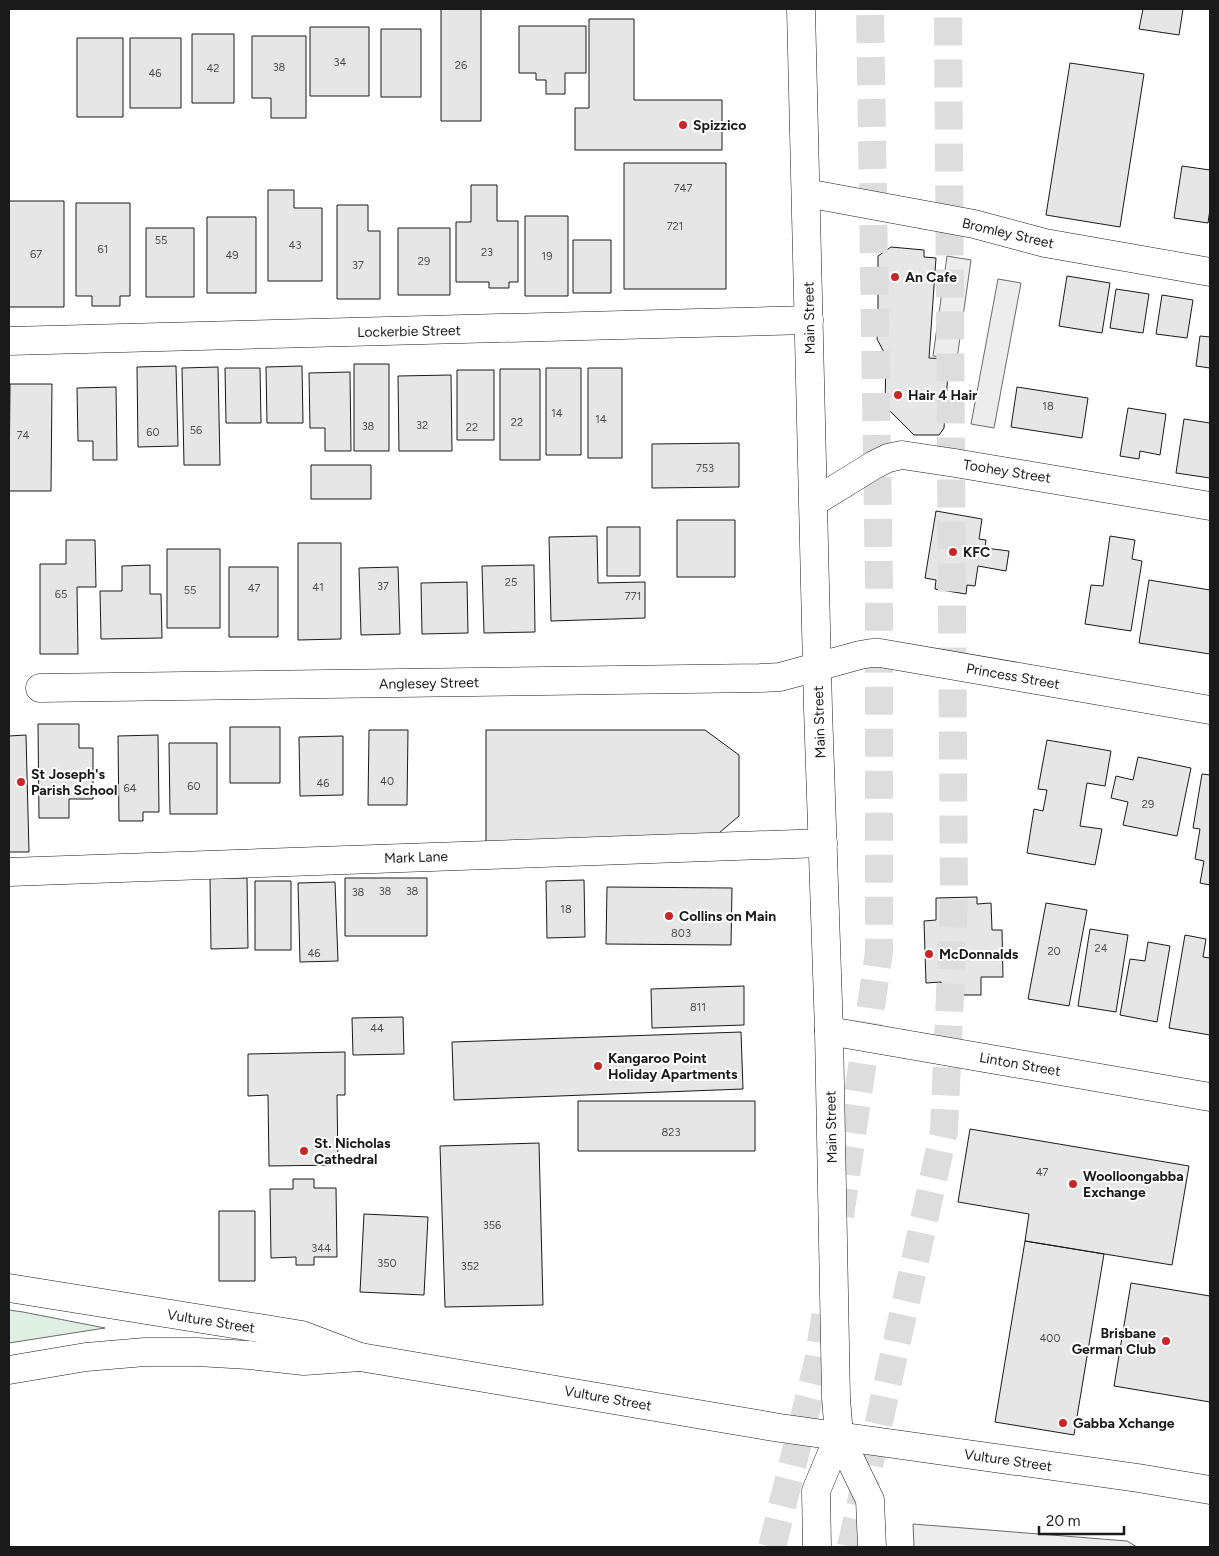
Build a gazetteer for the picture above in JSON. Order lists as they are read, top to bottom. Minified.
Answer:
{"streets":{"main road":["Bromley Street","Main Street","Lockerbie Street","Toohey Street","Princess Street","Anglesey Street","Mark Lane","Linton Street","Vulture Street"]},"crossings":[["Bromley Street","Main Street"],["Main Street","Lockerbie Street"],["Main Street","Toohey Street"],["Main Street","Princess Street"],["Main Street","Anglesey Street"],["Main Street","Mark Lane"],["Main Street","Linton Street"],["Main Street","Vulture Street"],["Princess Street","Anglesey Street"]],"places":["Spizzico","An Cafe","Hair 4 Hair","KFC","St Joseph's Parish School","Collins on Main","McDonnalds","Kangaroo Point Holiday Apartments","St. Nicholas Cathedral","Woolloongabba Exchange","Brisbane German Club","Gabba Xchange"],"house_numbers":["34","26","38","42","46","747","721","55","43","61","23","67","49","19","29","37","18","14","14","22","32","38","22","56","60","74","753","25","37","41","47","55","65","771","40","46","60","64","29","38","38","38","18","803","24","20","46","811","44","823","47","356","344","350","352","400"],"scale_bar":"20 m"}
